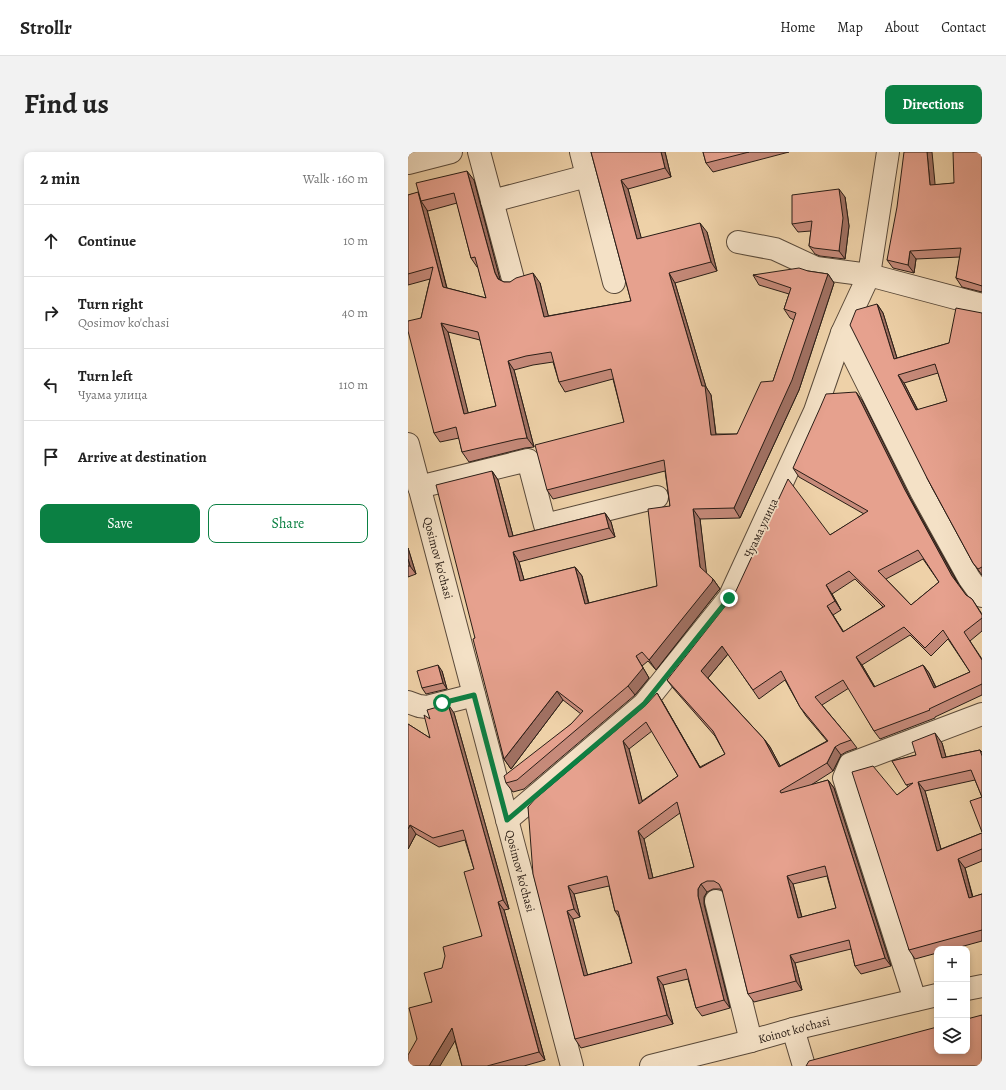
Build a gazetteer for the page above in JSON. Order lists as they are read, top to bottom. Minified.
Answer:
{"streets":{"street":["Чуама улица","Qosimov ko'chasi","Koinot ko'chasi"]},"crossings":[["Чуама улица","Qosimov ko'chasi"]],"page":{"header":"Strollr","nav":["Home","Map","About","Contact"],"title":"Find us","buttons":["Directions",["Save","Share"]],"heading":["2 min","Walk · 160 m"],"list":[["Continue","10 m"],["Turn right","Qosimov ko'chasi","40 m"],["Turn left","Чуама улица","110 m"],"Arrive at destination"],"map_buttons":["+","−"]}}
